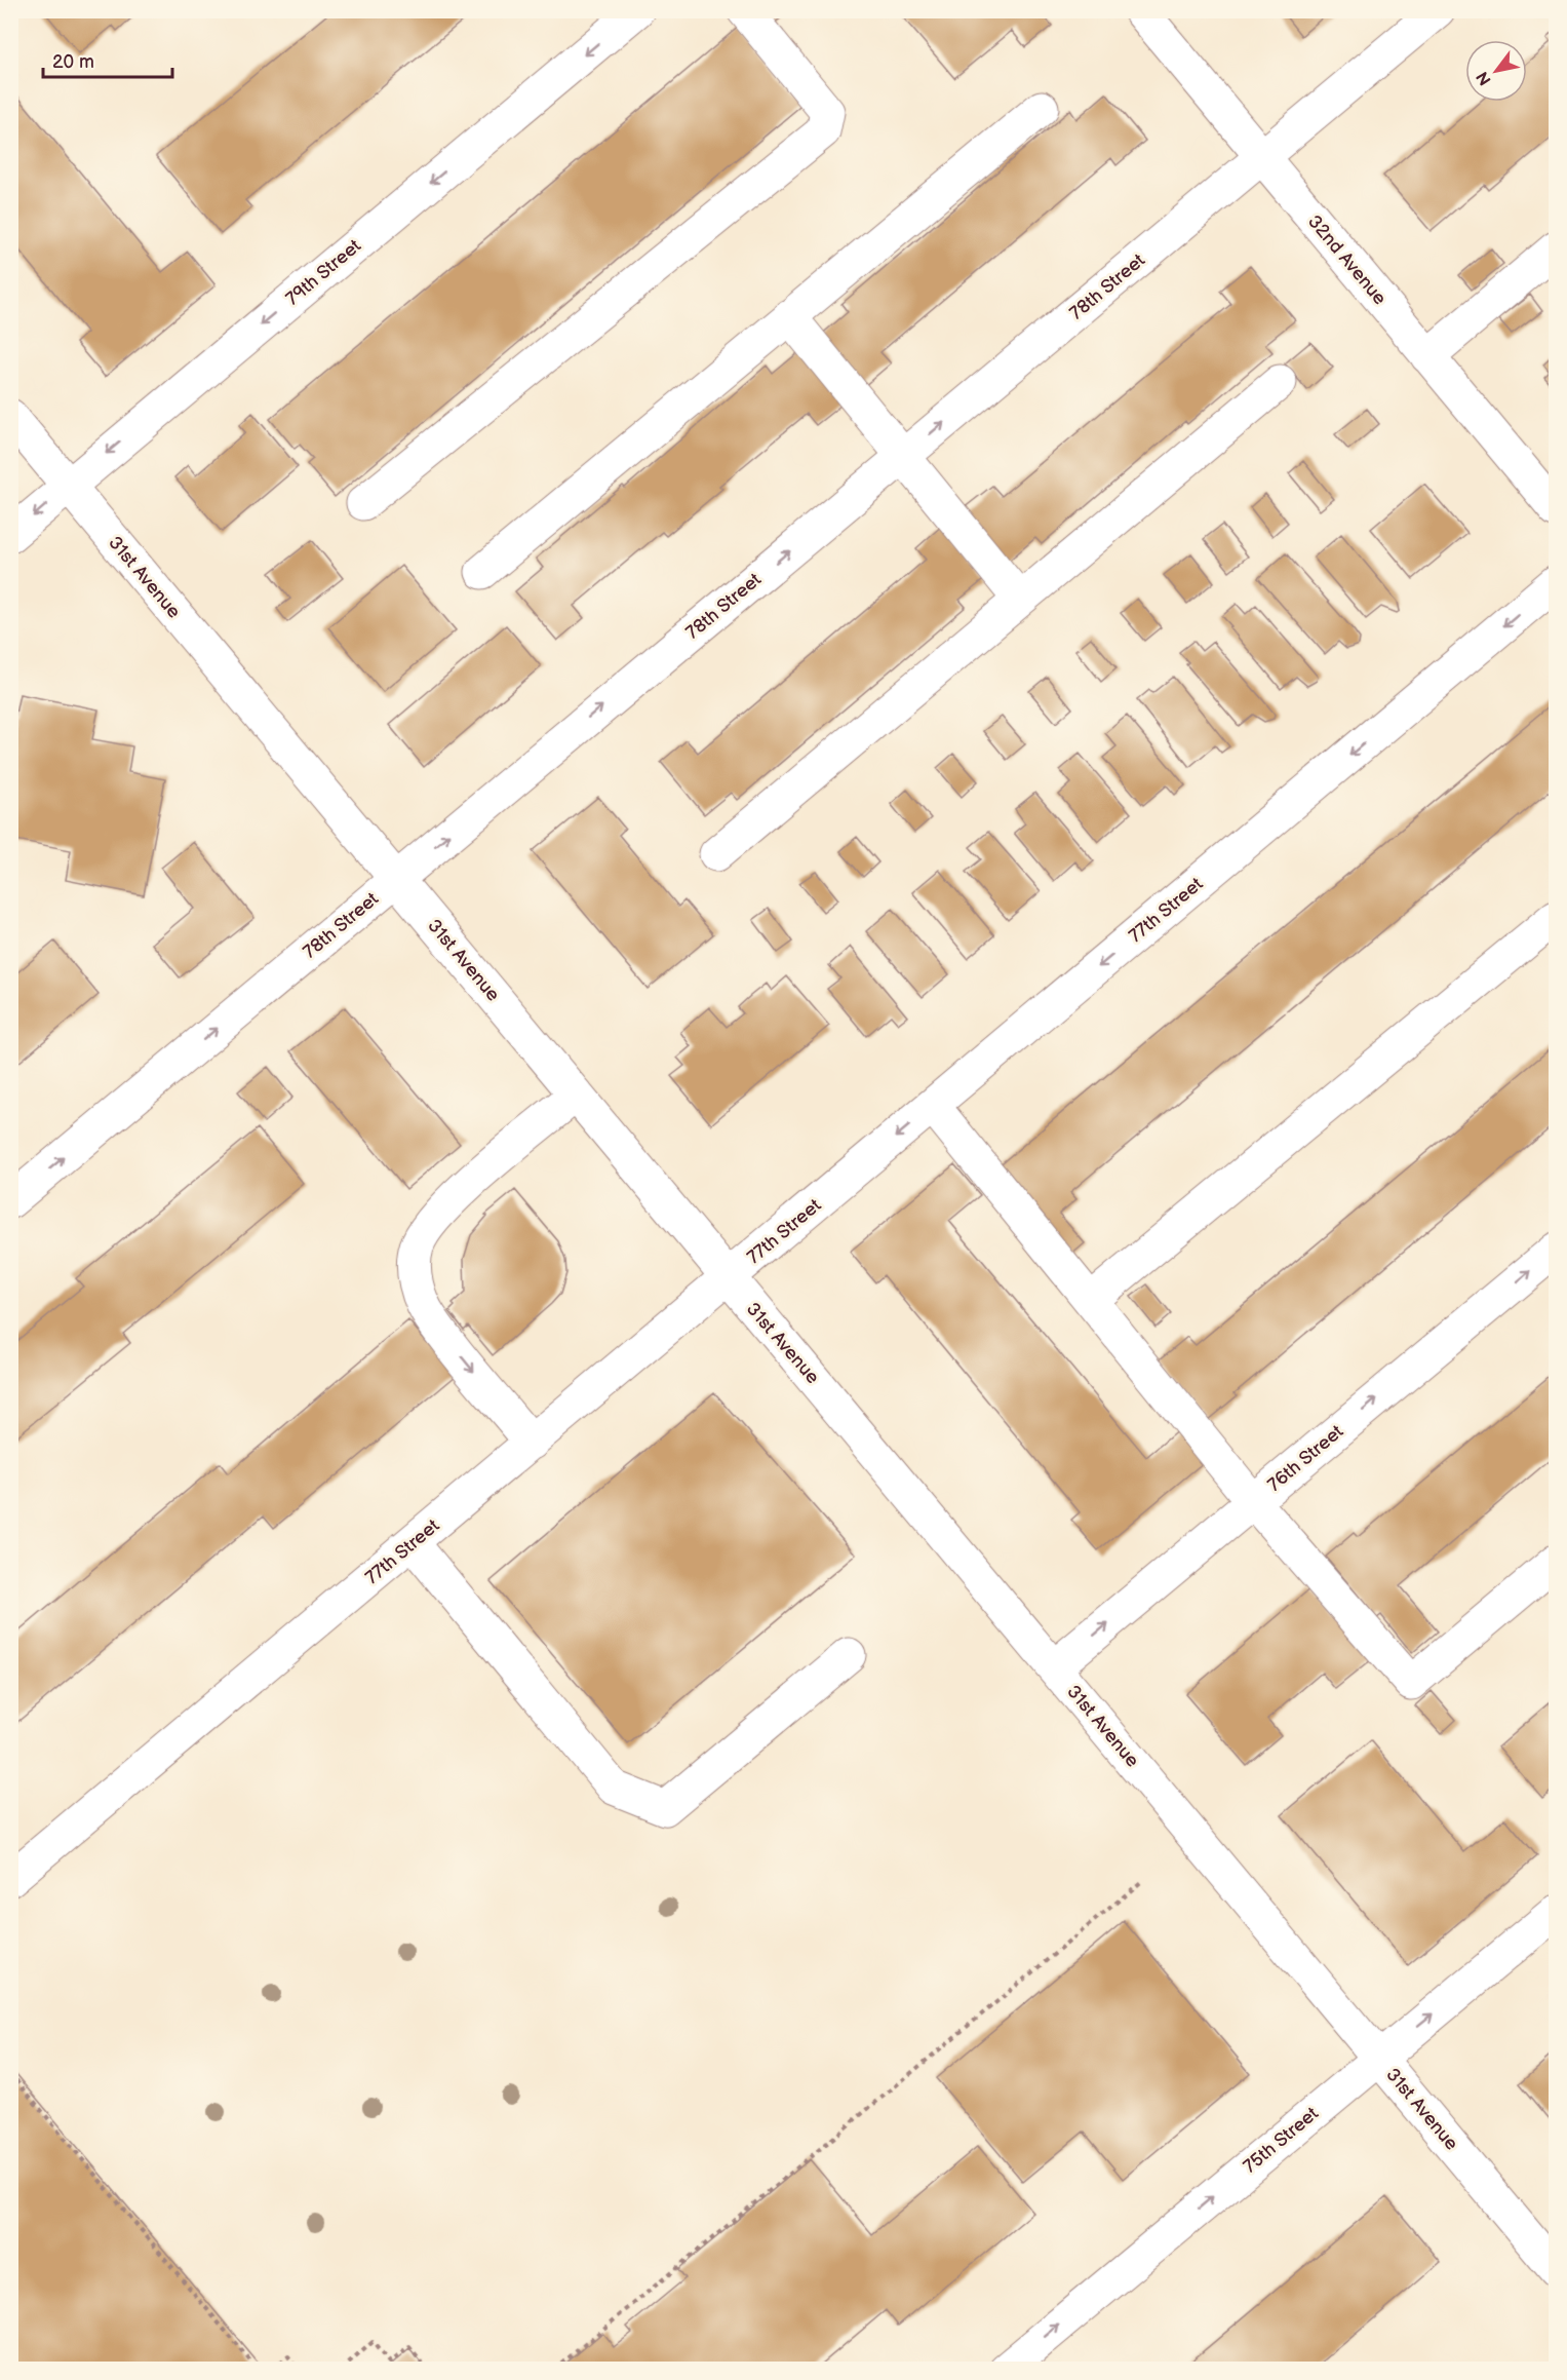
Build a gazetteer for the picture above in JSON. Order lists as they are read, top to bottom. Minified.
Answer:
{"streets":{"street":["32nd Avenue","79th Street","78th Street","31st Avenue","77th Street","76th Street","75th Street"]},"crossings":[["32nd Avenue","78th Street"],["79th Street","31st Avenue"],["78th Street","31st Avenue"],["31st Avenue","77th Street"],["31st Avenue","76th Street"],["31st Avenue","75th Street"]],"one_way":["79th Street","75th Street"],"scale_bar":"20 m","north":"bottom left"}
